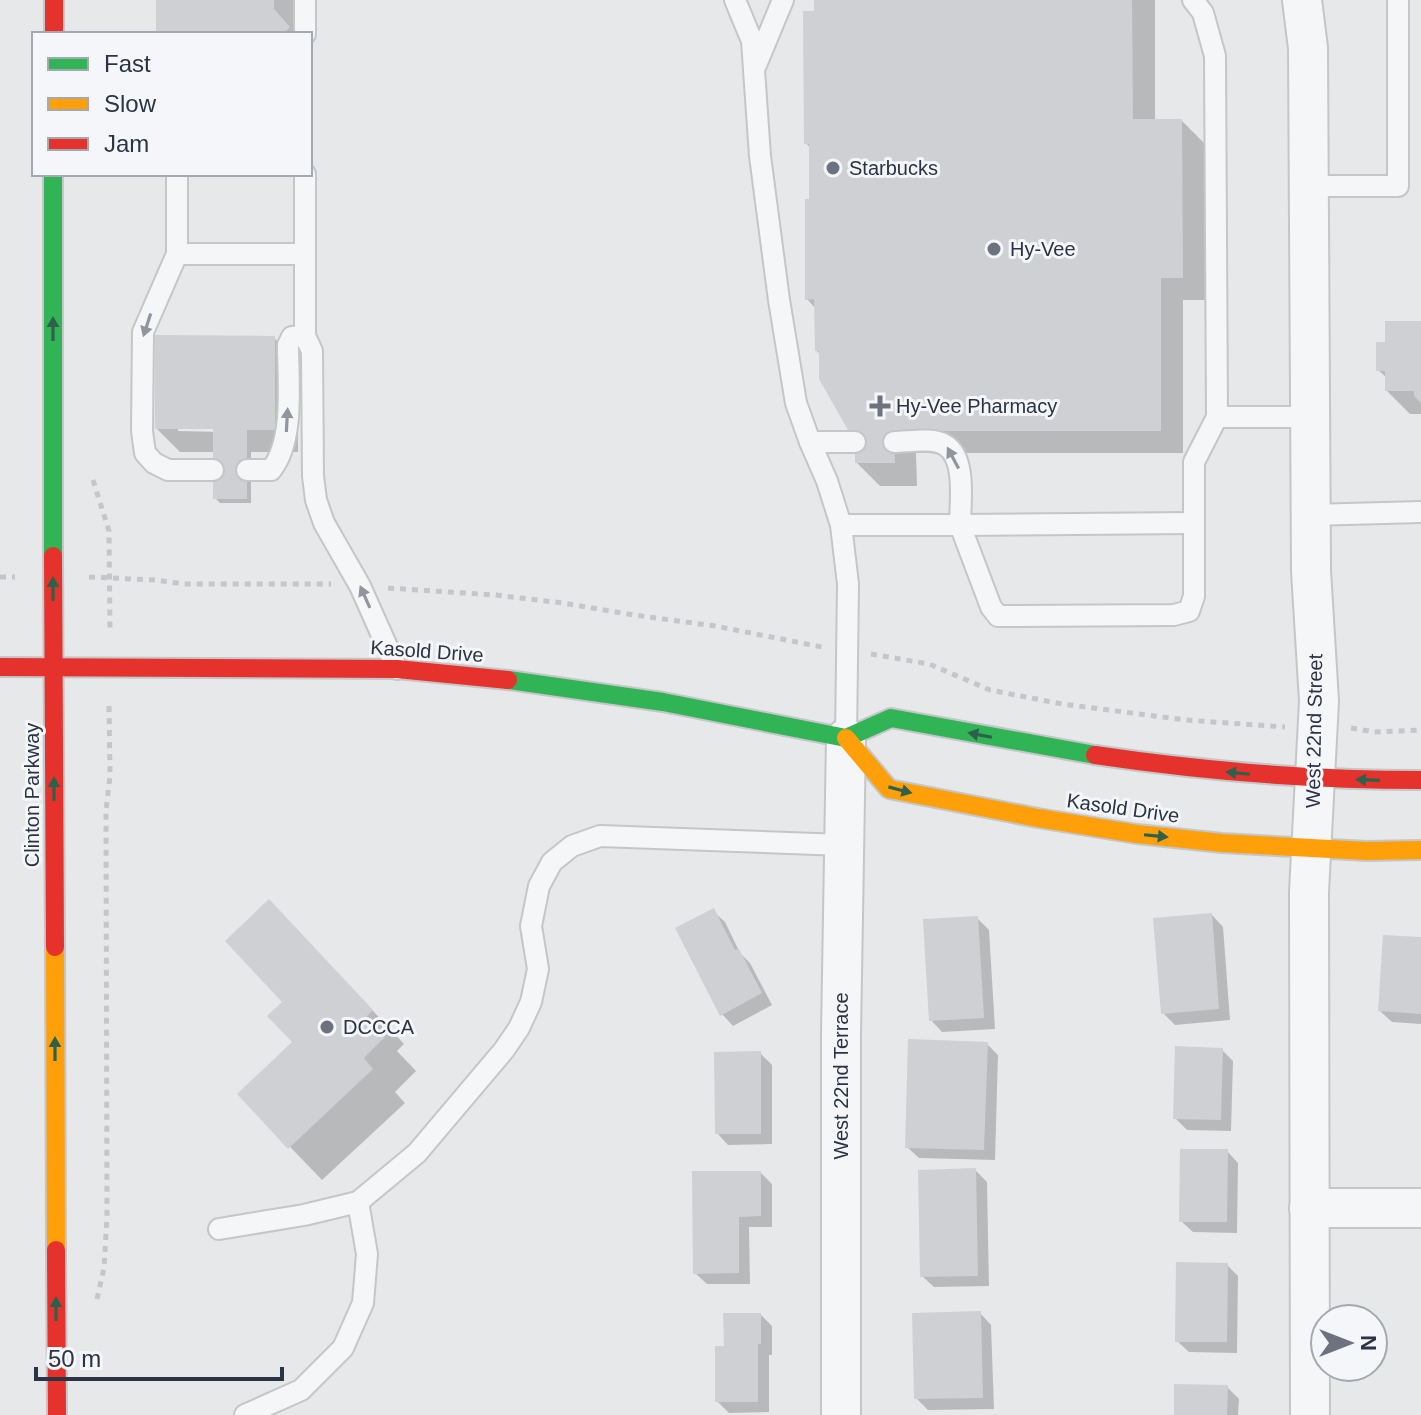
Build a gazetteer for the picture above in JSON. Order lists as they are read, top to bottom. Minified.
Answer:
{"streets":{"main road":["Kasold Drive","Clinton Parkway"],"street":["West 22nd Street","West 22nd Terrace"]},"crossings":[["Kasold Drive","West 22nd Street"],["Kasold Drive","Clinton Parkway"],["Kasold Drive","West 22nd Terrace"]],"one_way":["Clinton Parkway"],"places":{"other":["Starbucks","Hy-Vee","DCCCA"],"health":["Hy-Vee Pharmacy"]},"legend":["Fast","Slow","Jam"],"scale_bar":"50 m","north":"right"}
